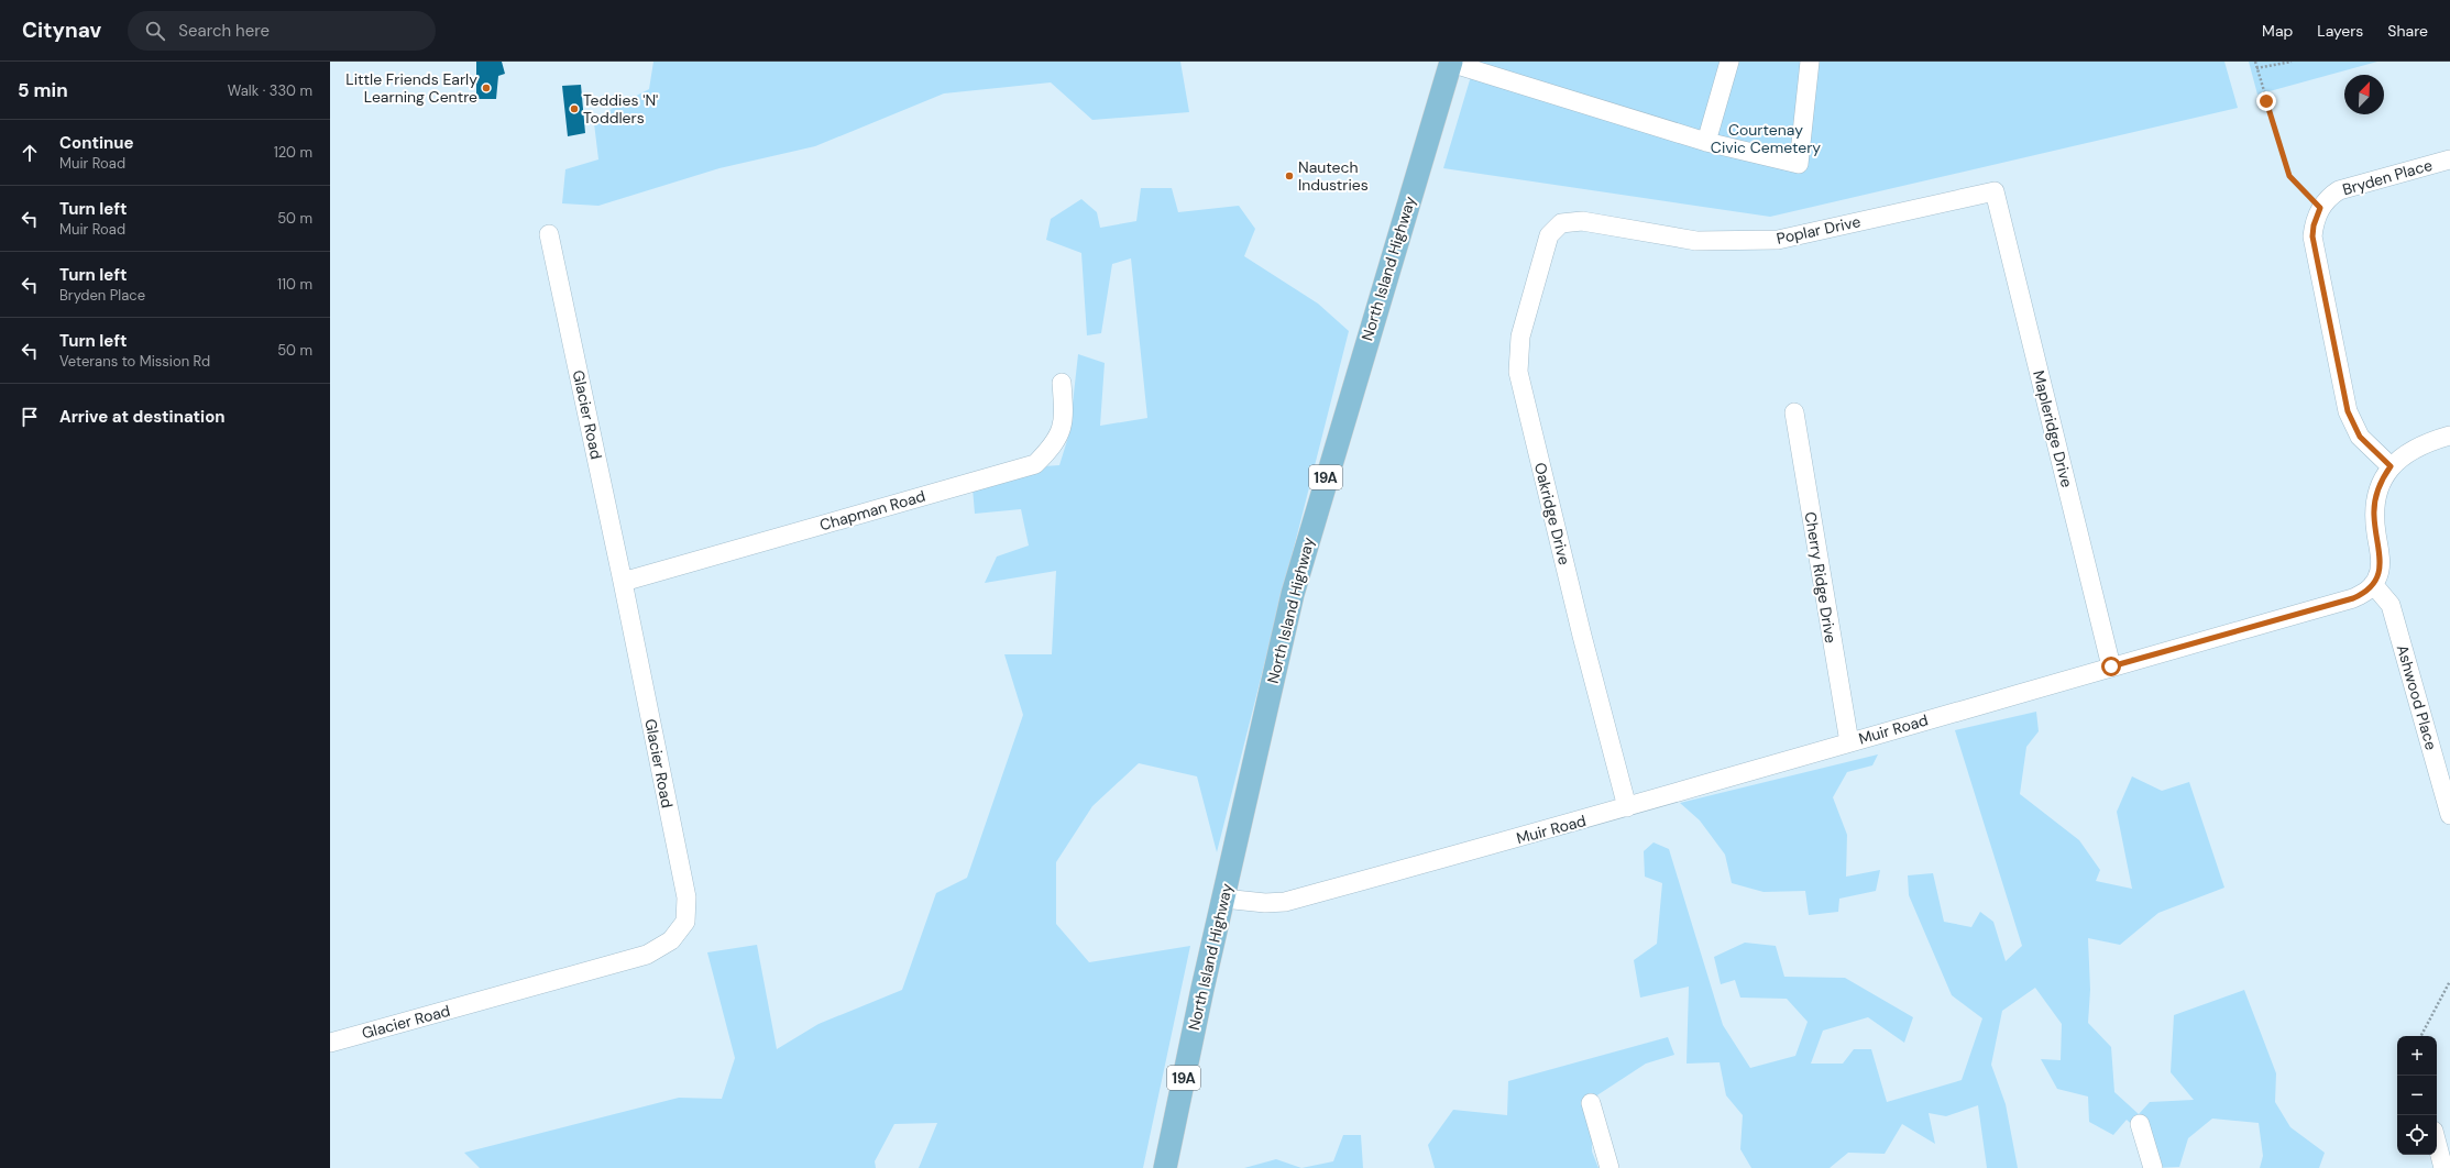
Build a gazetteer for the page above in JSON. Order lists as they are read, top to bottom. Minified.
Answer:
{"streets":{"main road":["North Island Highway","19A"],"street":["Bryden Place","Poplar Drive","Glacier Road","Mapleridge Drive","Chapman Road","Oakridge Drive","Cherry Ridge Drive","Ashwood Place","Muir Road"]},"crossings":[["Poplar Drive","Mapleridge Drive"],["Poplar Drive","Oakridge Drive"],["North Island Highway","Muir Road"],["Glacier Road","Chapman Road"],["Mapleridge Drive","Muir Road"],["Oakridge Drive","Muir Road"],["Cherry Ridge Drive","Muir Road"],["Ashwood Place","Muir Road"]],"parks":["Courtenay Civic Cemetery"],"places":["Little Friends Early Learning Centre","Teddies 'N' Toddlers","Nautech Industries"],"north":"top right","page":{"header":"Citynav","search":"Search here","nav":["Map","Layers","Share"],"heading":["5 min","Walk · 330 m"],"list":[["Continue","Muir Road","120 m"],["Turn left","Muir Road","50 m"],["Turn left","Bryden Place","110 m"],["Turn left","Veterans to Mission Rd","50 m"],"Arrive at destination"],"map_buttons":["+","−"]}}
